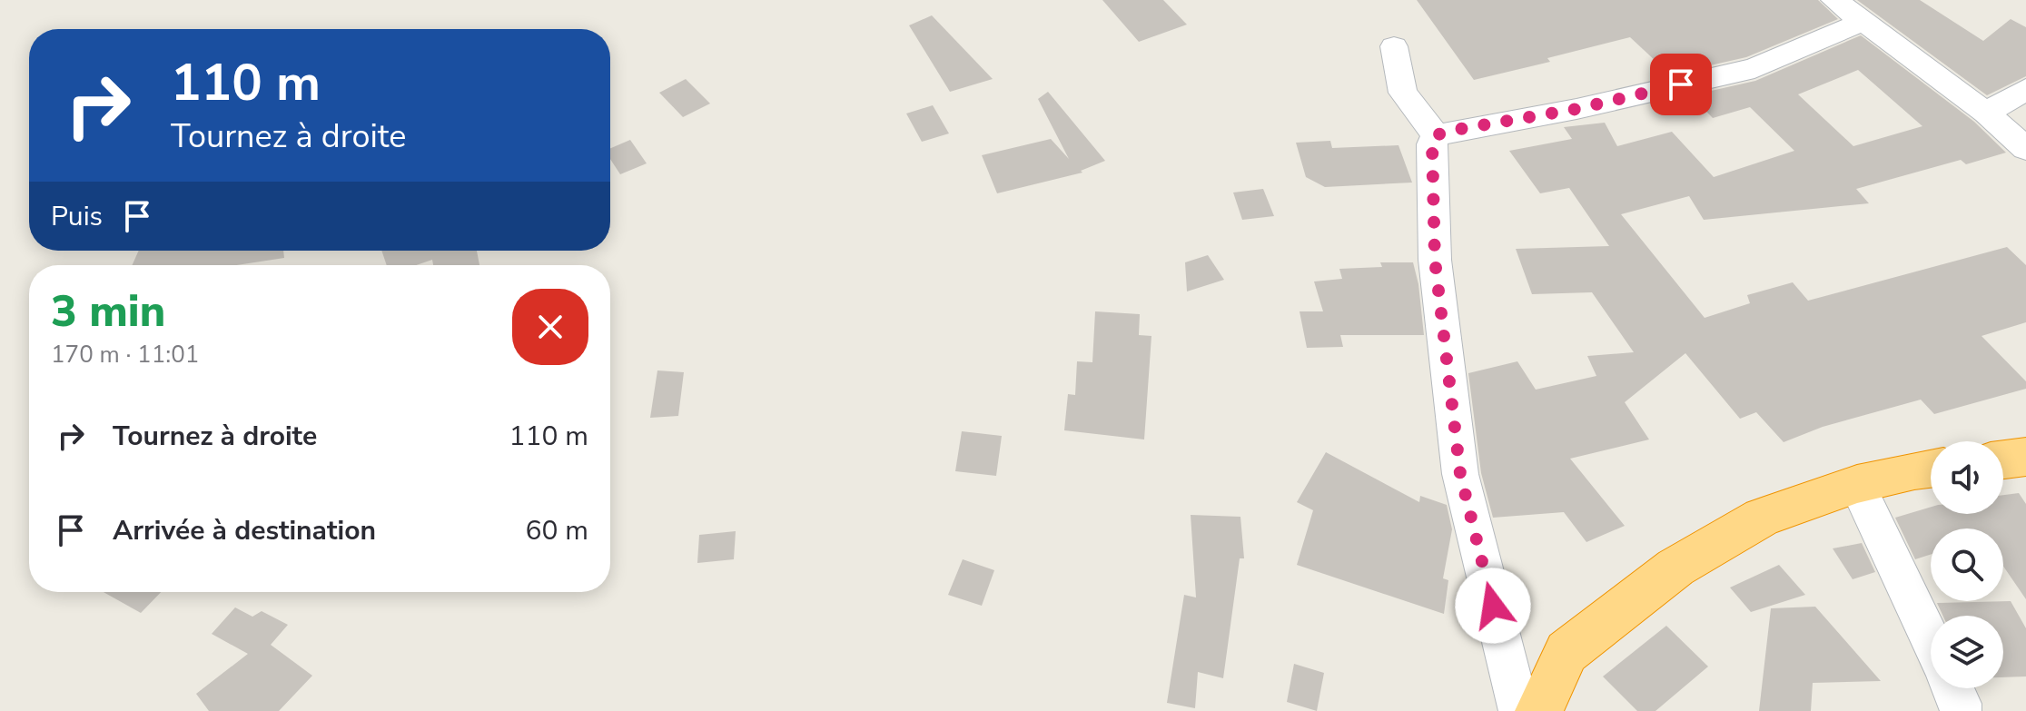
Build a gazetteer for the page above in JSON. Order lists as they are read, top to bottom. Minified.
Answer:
{"page":{"turn":["110 m","Tournez à droite"],"then":"Puis","heading":["3 min","170 m · 11:01"],"list":[{"name":"Tournez à droite","value":"110 m"},{"name":"Arrivée à destination","value":"60 m"}]}}
